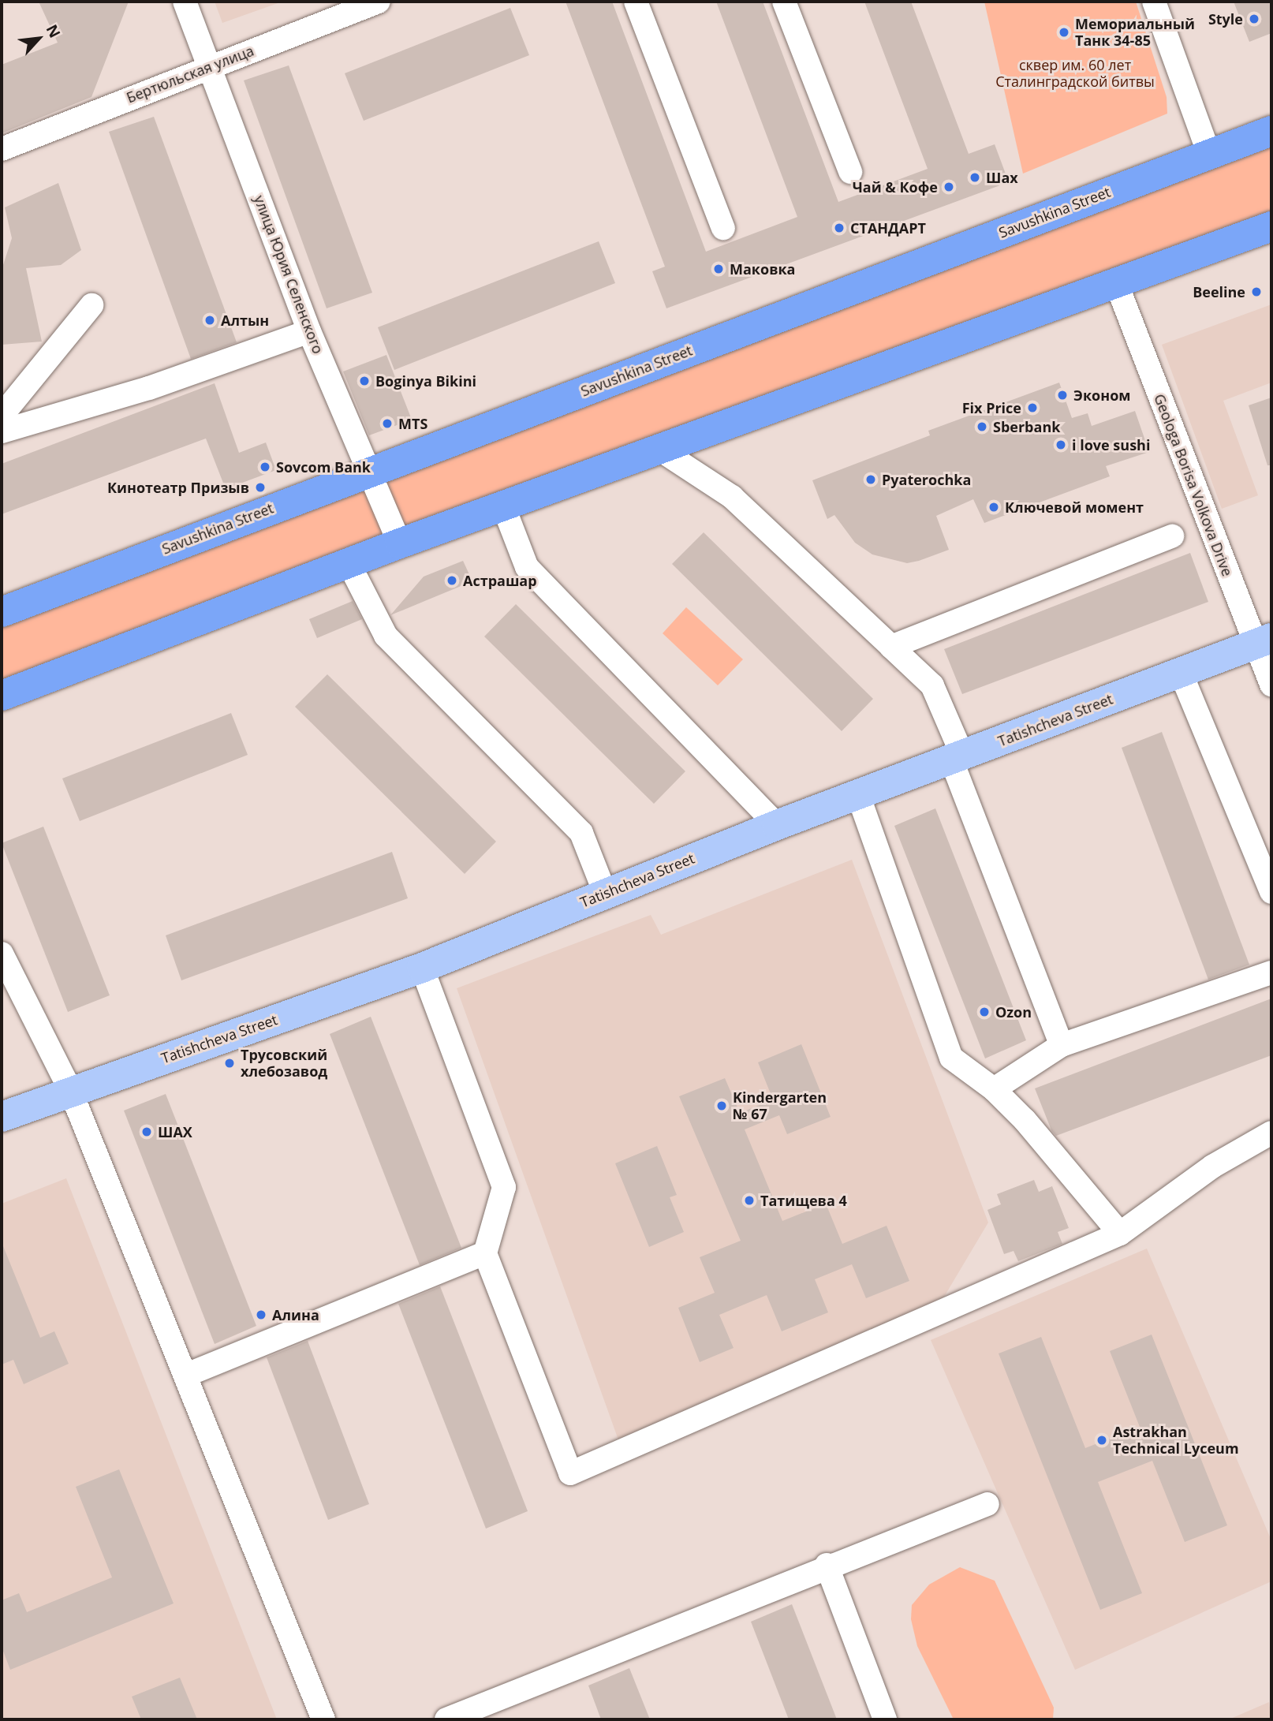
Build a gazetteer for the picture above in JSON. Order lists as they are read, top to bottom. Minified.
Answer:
{"streets":{"highway":["Savushkina Street"],"main road":["Tatishcheva Street"],"street":["Бертюльская улица","улица Юрия Селенского","Geologa Borisa Volkova Drive"]},"crossings":[["Бертюльская улица","улица Юрия Селенского"],["Savushkina Street","улица Юрия Селенского"],["Geologa Borisa Volkova Drive","Tatishcheva Street"]],"parks":["сквер им. 60 лет Сталинградской битвы"],"places":["Style","Мемориальный Танк 34-85","Шах","Чай & Кофе","СТАНДАРТ","Маковка","Beeline","Алтын","Boginya Bikini","Эконом","Fix Price","MTS","Sberbank","i love sushi","Sovcom Bank","Pyaterochka","Кинотеатр Призыв","Ключевой момент","Астрашар","Ozon","Трусовский хлебозавод","Kindergarten № 67","ШАХ","Татищева 4","Алина","Astrakhan Technical Lyceum"],"north":"top right"}
